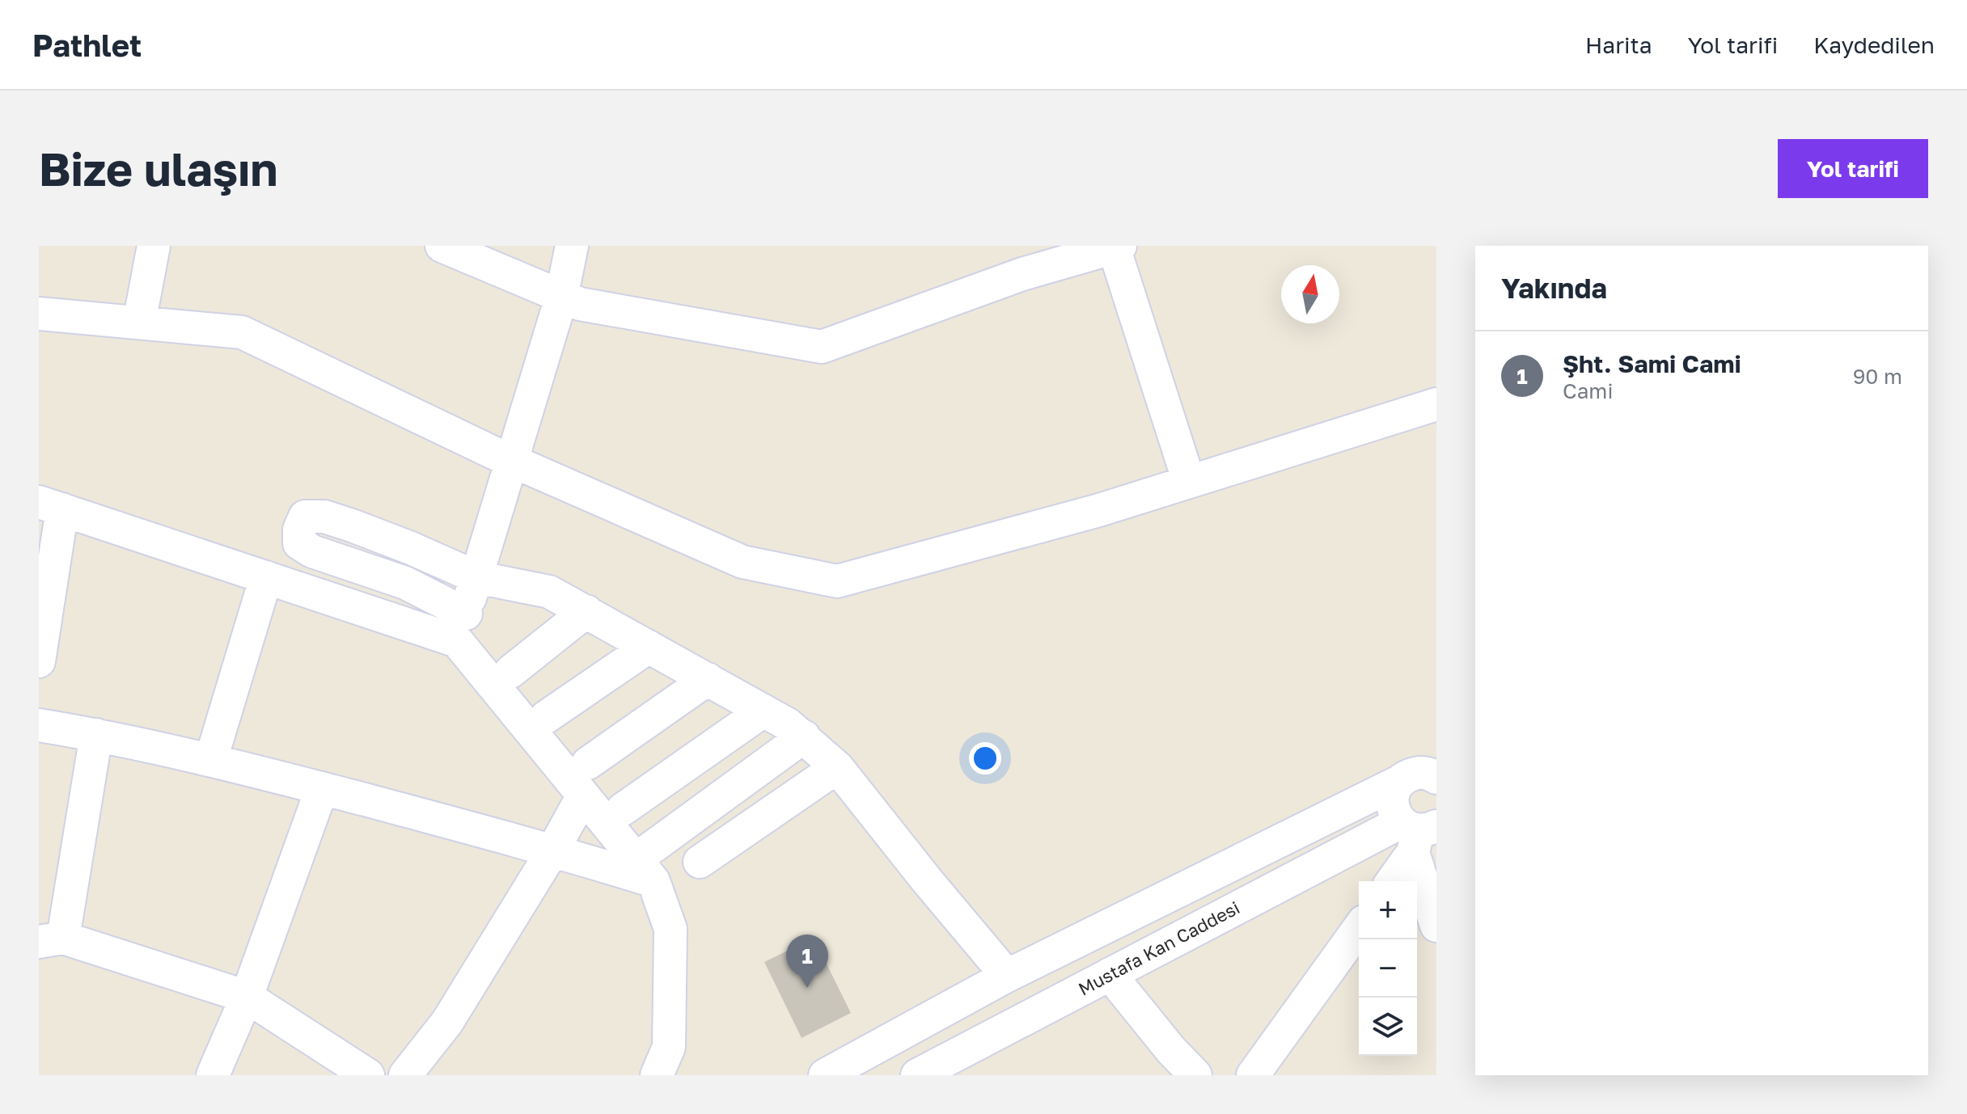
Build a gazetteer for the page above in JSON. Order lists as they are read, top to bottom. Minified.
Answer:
{"streets":{"street":["Mustafa Kan Caddesi"]},"north":"top","page":{"header":"Pathlet","nav":["Harita","Yol tarifi","Kaydedilen"],"buttons":"Yol tarifi","title":"Bize ulaşın","heading":"Yakında","list":[{"mark":"1","name":"Şht. Sami Cami","note":"Cami","value":"90 m"}],"map_buttons":["+","−"],"pins":"1"}}
